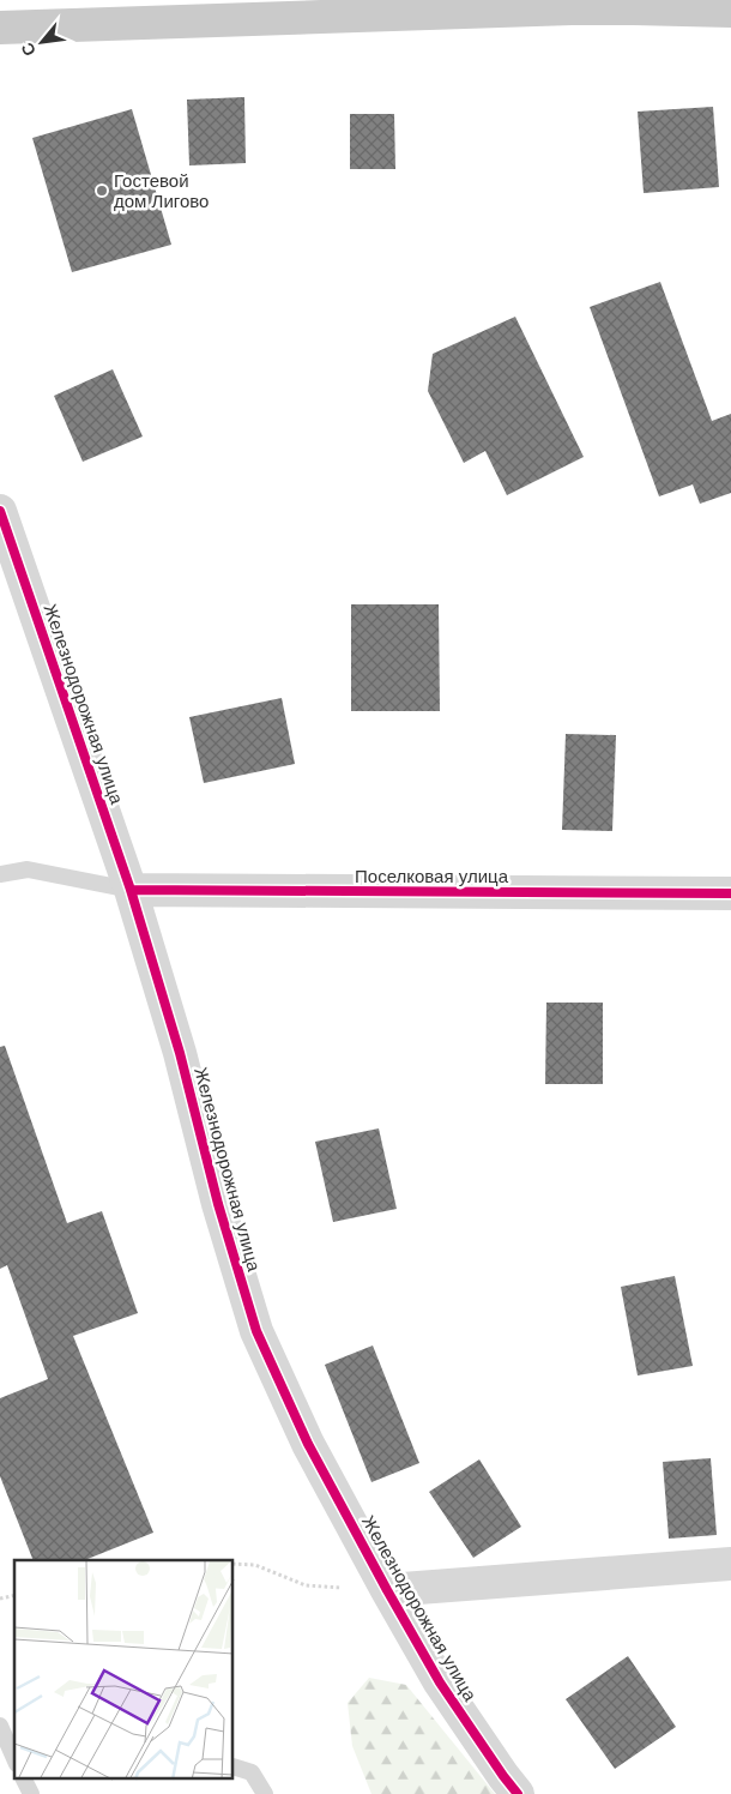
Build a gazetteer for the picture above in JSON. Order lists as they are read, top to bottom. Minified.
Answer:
{"streets":{"street":["Железнодорожная улица","Поселковая улица"]},"crossings":[["Железнодорожная улица","Поселковая улица"]],"places":["Гостевой дом Лигово"],"north":"bottom left"}
